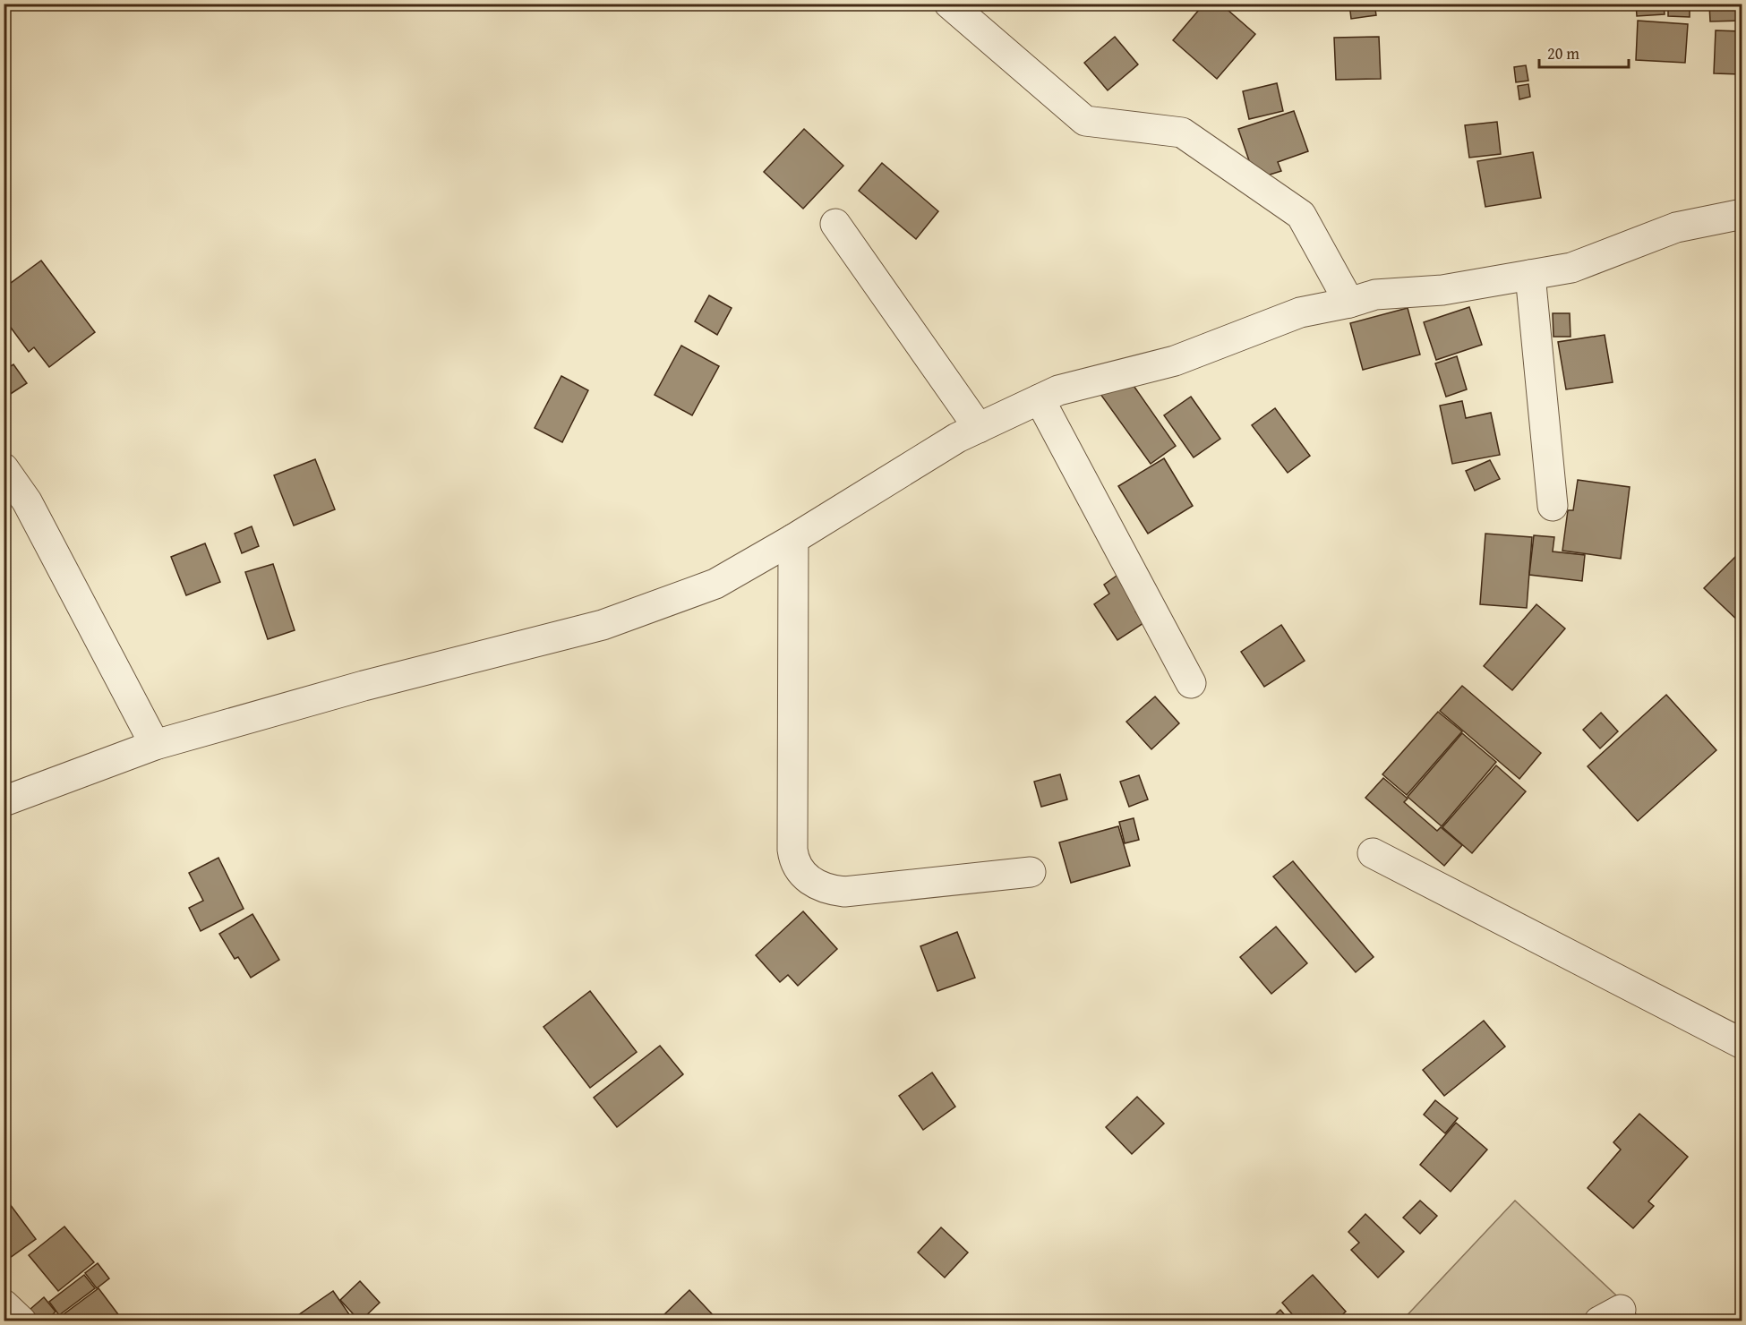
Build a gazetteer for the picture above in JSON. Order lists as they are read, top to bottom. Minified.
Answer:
{"scale_bar":"20 m"}
